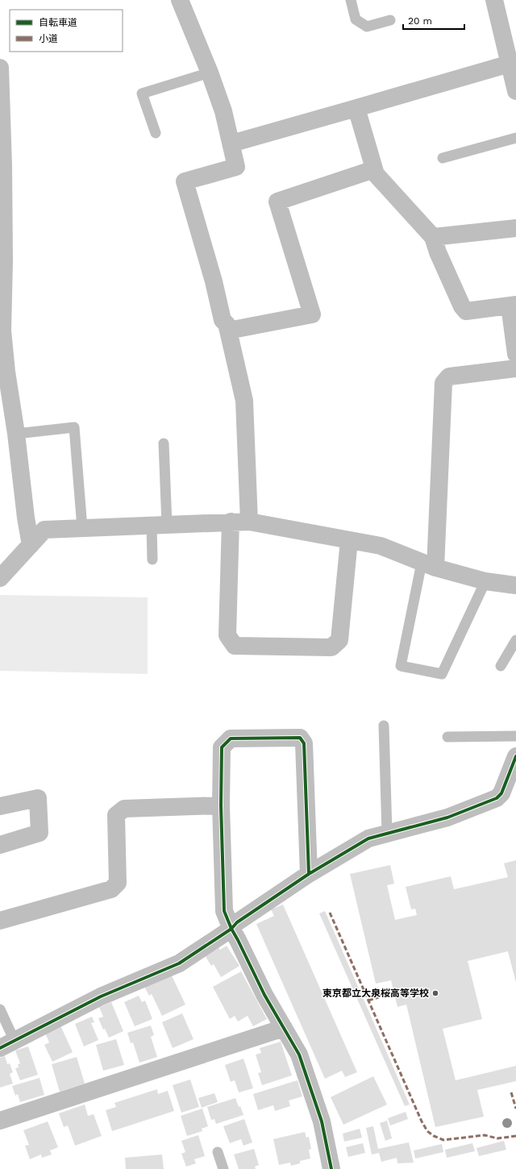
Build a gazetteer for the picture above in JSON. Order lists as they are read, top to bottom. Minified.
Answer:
{"places":["東京都立大泉桜高等学校"],"legend":["自転車道","小道"],"scale_bar":"20 m"}
